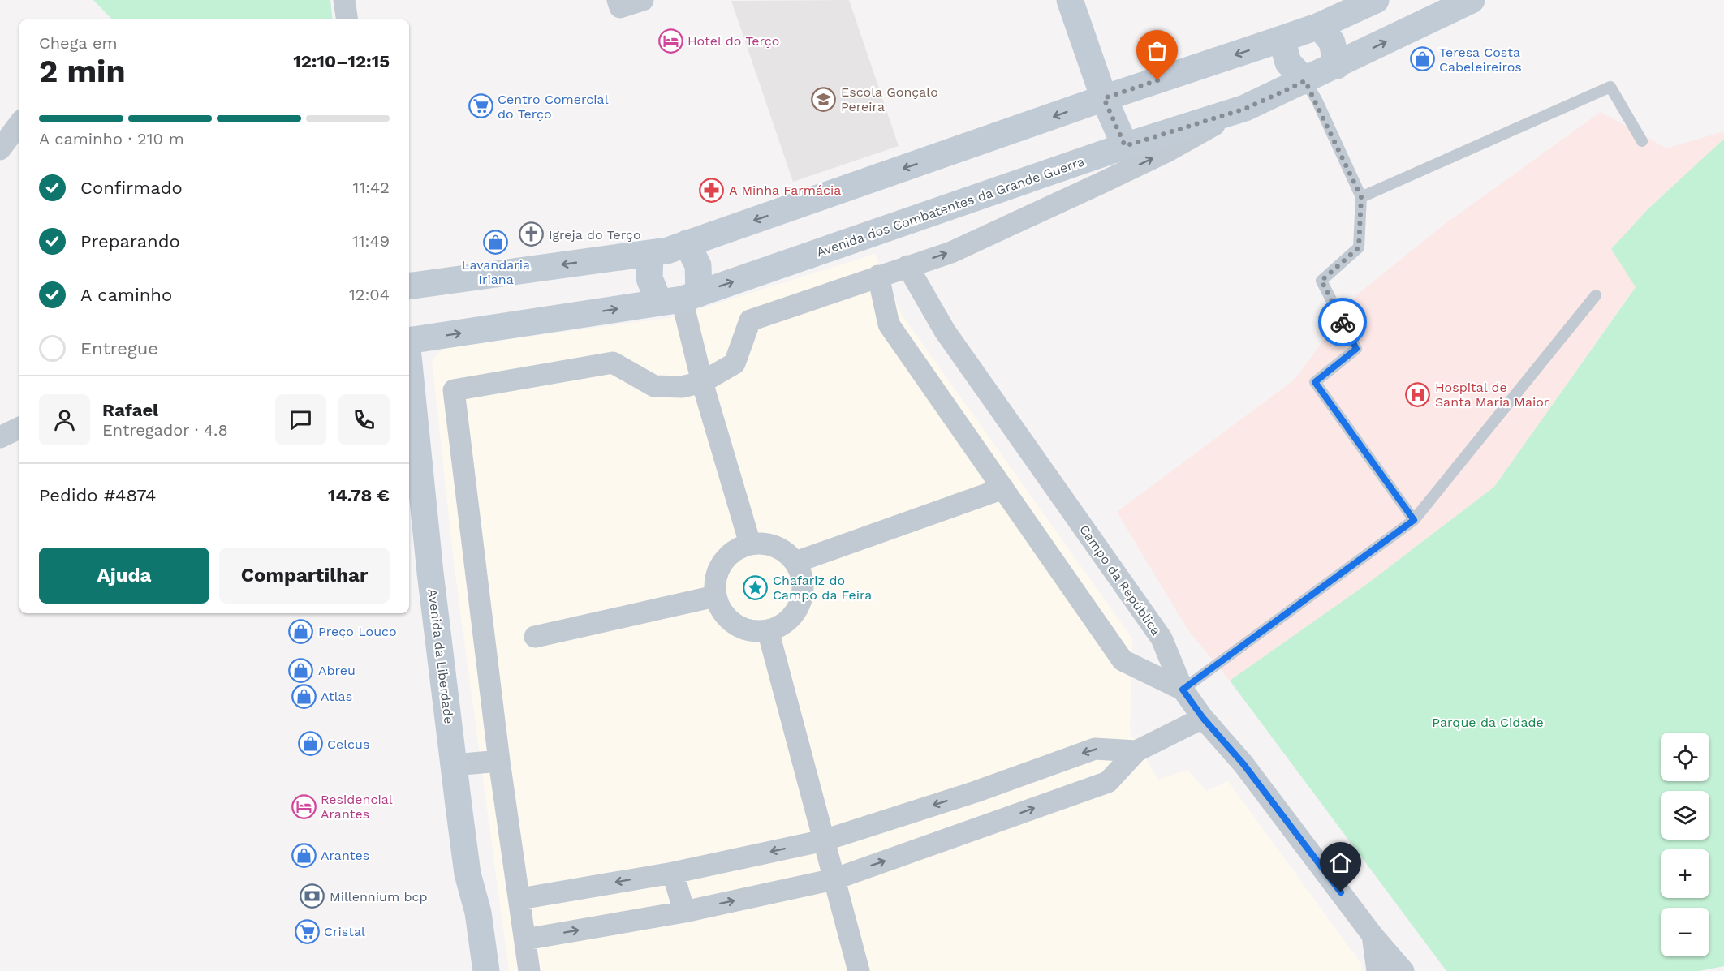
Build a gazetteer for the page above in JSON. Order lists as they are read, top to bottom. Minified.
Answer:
{"streets":{"main road":["Avenida dos Combatentes da Grande Guerra","Avenida da Liberdade"],"street":["Campo da República"]},"parks":["Parque da Cidade"],"places":{"hotel":["Hotel do Terço","Residencial Arantes"],"shop":["Teresa Costa Cabeleireiros","Lavandaria Iriana","Preço Louco","Abreu","Atlas","Celcus","Arantes"],"school or university":["Escola Gonçalo Pereira"],"supermarket":["Centro Comercial do Terço","Cristal"],"pharmacy":["A Minha Farmácia"],"church":["Igreja do Terço"],"hospital":["Hospital de Santa Maria Maior"],"place":["Chafariz do Campo da Feira"],"bank":["Millennium bcp"]},"page":{"heading":["2 min","Chega em","12:10–12:15"],"panel":["Rafael","Entregador · 4.8","Pedido #4874","14.78 €"],"bar":"A caminho · 210 m","list":[["Confirmado","11:42"],["Preparando","11:49"],["A caminho","12:04"],"Entregue"],"buttons":["Ajuda","Compartilhar"],"map_buttons":["+","−"]}}
